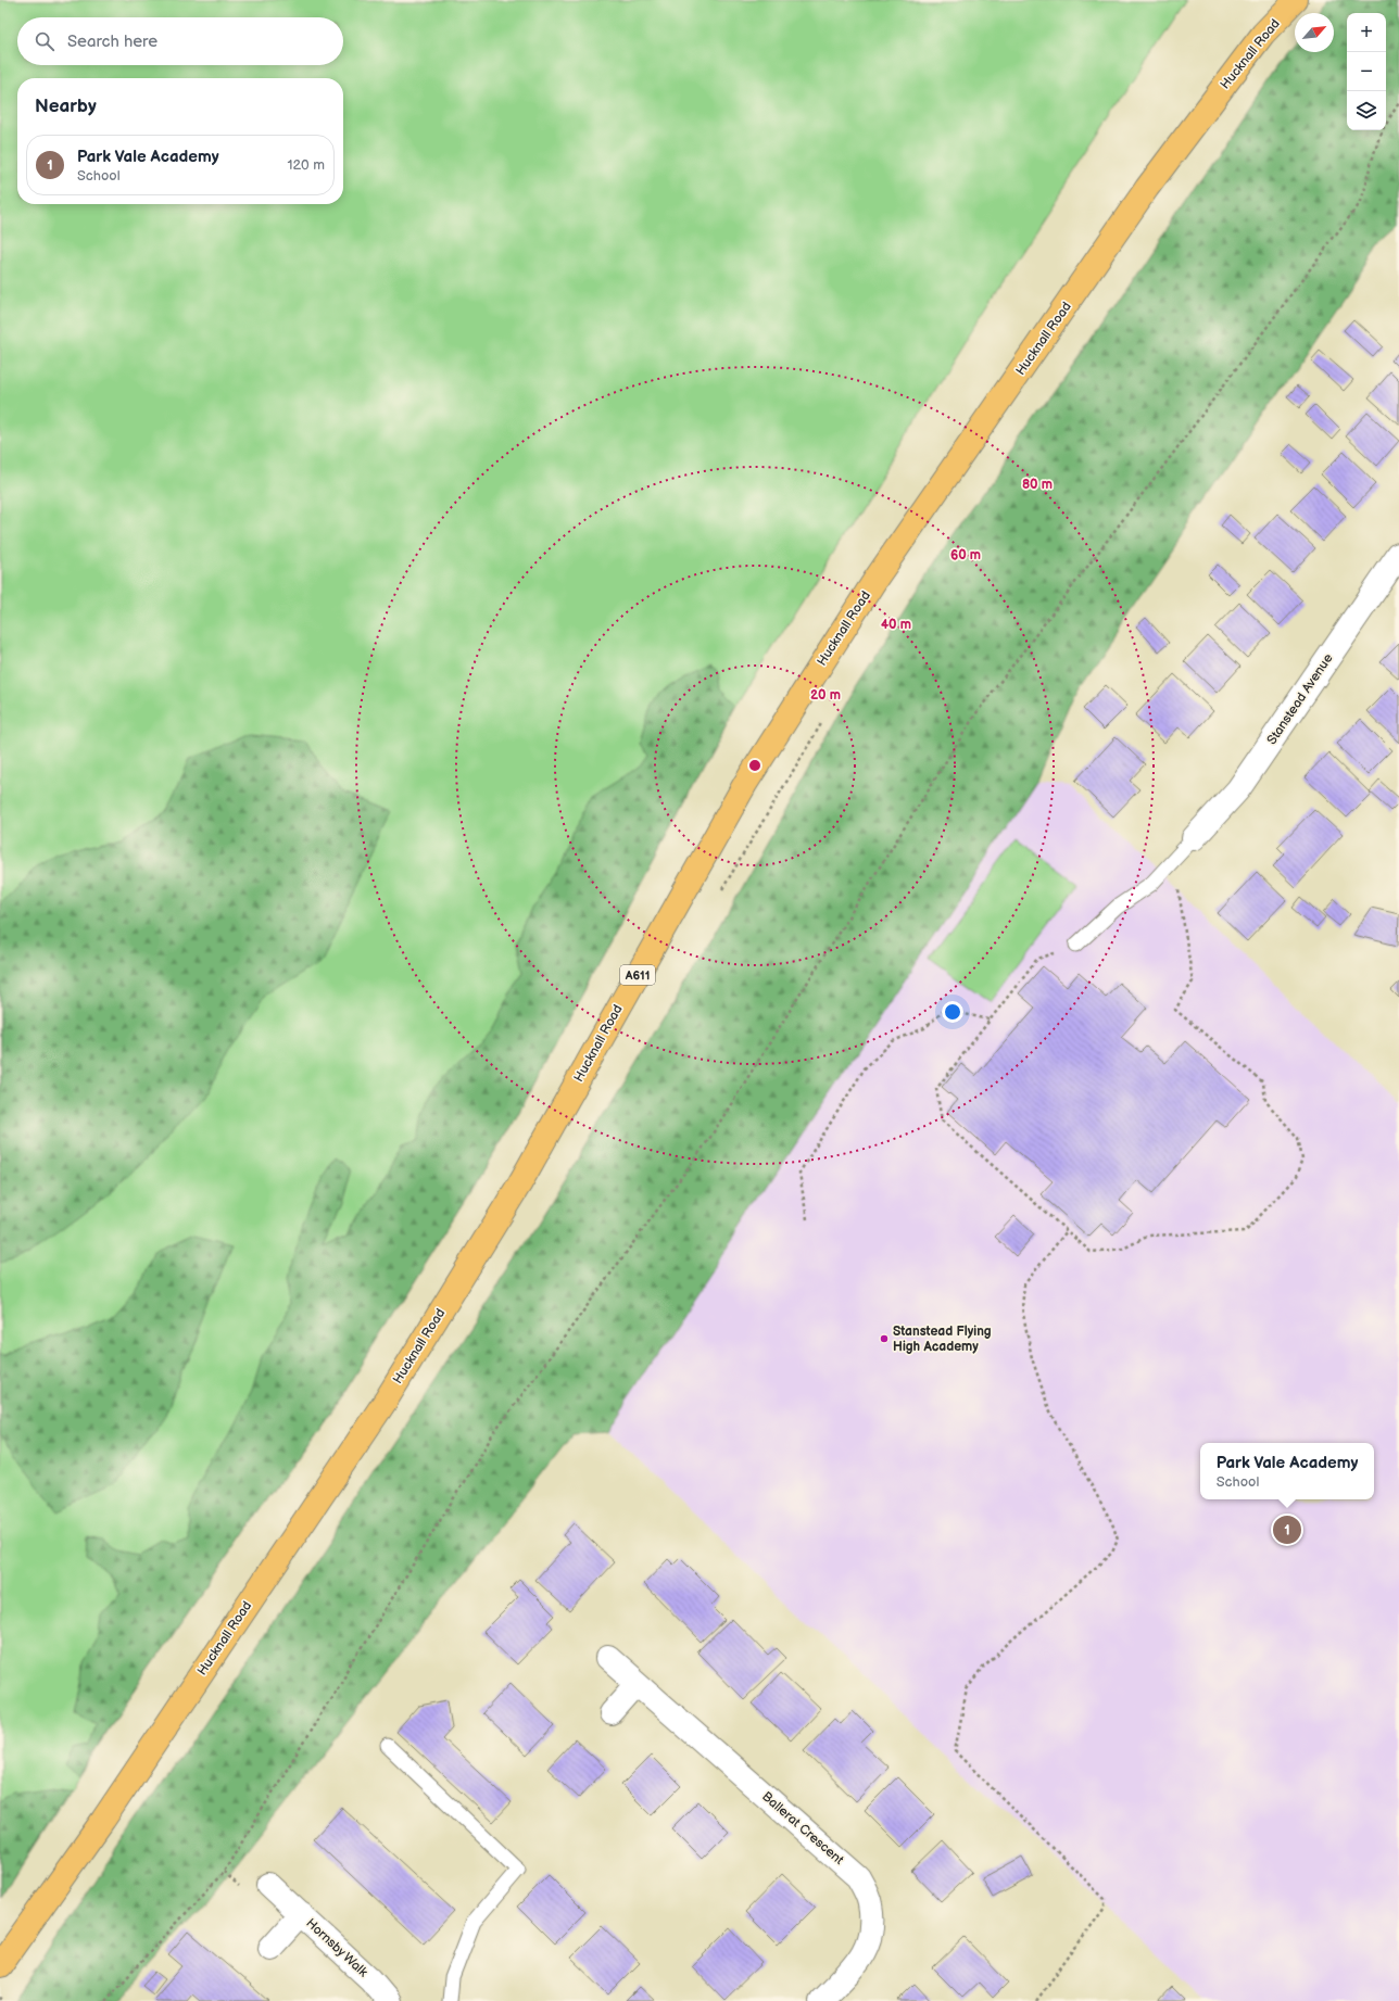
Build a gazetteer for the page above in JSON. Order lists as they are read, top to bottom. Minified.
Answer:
{"streets":{"main road":["Hucknall Road","A611"],"street":["Stanstead Avenue","Ballerat Crescent","Hornsby Walk"]},"places":["Stanstead Flying High Academy"],"north":"top right","page":{"map_buttons":["+","−"],"search":"Search here","heading":"Nearby","list":[{"mark":"1","name":"Park Vale Academy","note":"School","value":"120 m"}],"popup":["Park Vale Academy","School"],"pins":"1"},"rings":["80 m","60 m","40 m","20 m"]}
